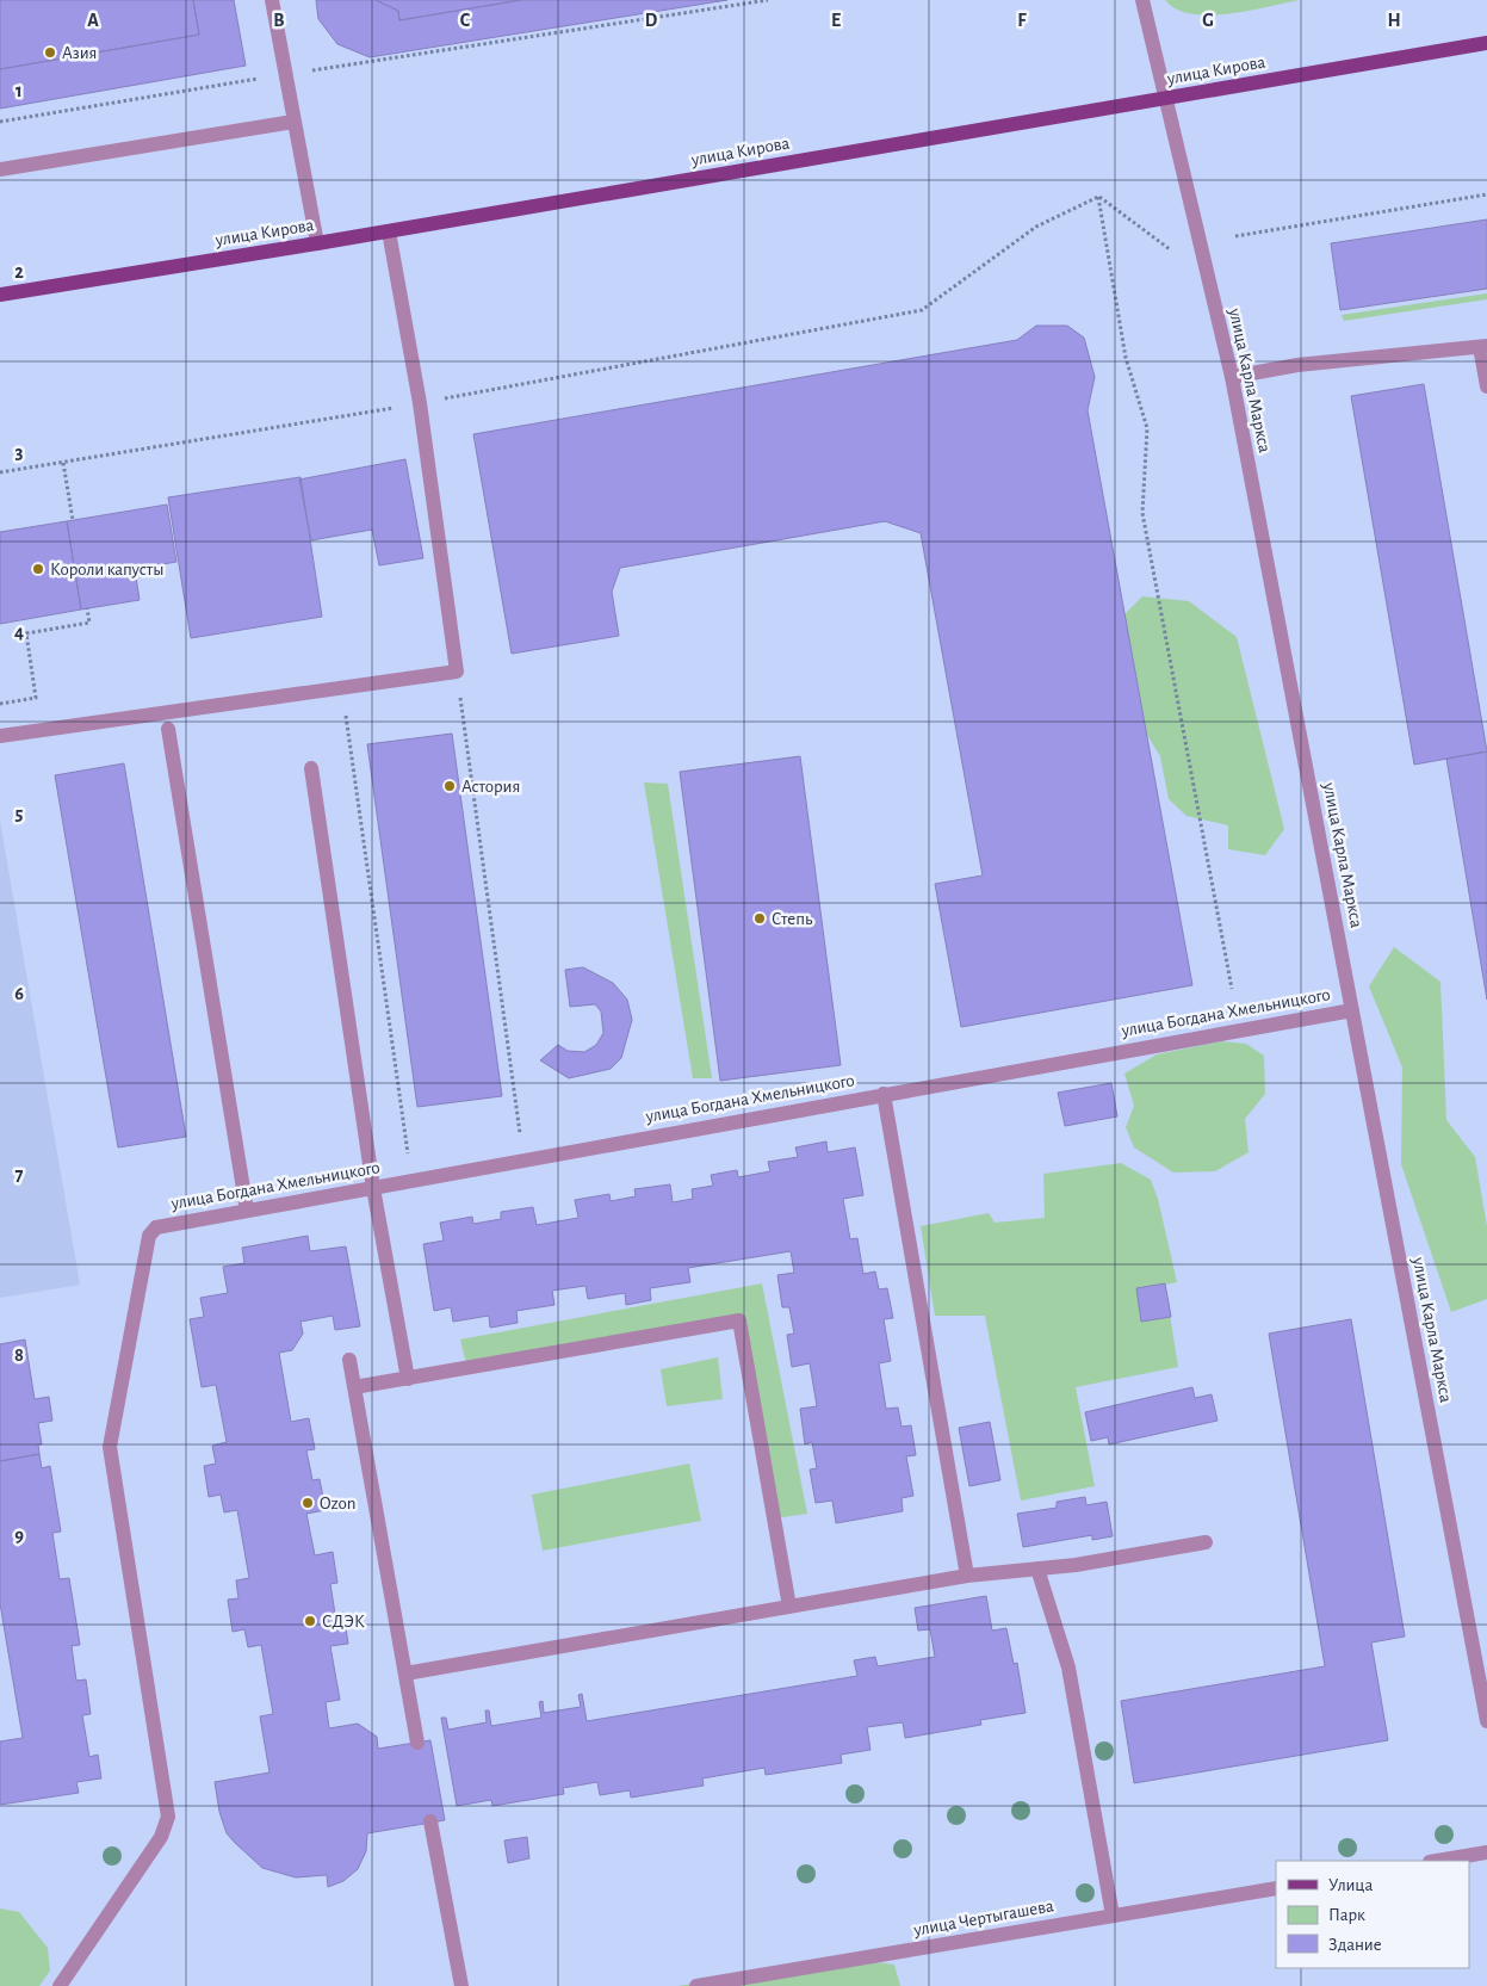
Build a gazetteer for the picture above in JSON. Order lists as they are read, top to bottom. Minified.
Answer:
{"streets":{"main road":["улица Кирова"],"street":["улица Карла Маркса","улица Богдана Хмельницкого","улица Чертыгашева"]},"crossings":[["улица Кирова","улица Карла Маркса"],["улица Карла Маркса","улица Богдана Хмельницкого"]],"places":["Азия","Короли капусты","Астория","Степь","Ozon","СДЭК"],"legend":["Улица","Парк","Здание"],"grid":{"columns":["A","B","C","D","E","F","G","H"],"rows":["1","2","3","4","5","6","7","8","9"]}}
